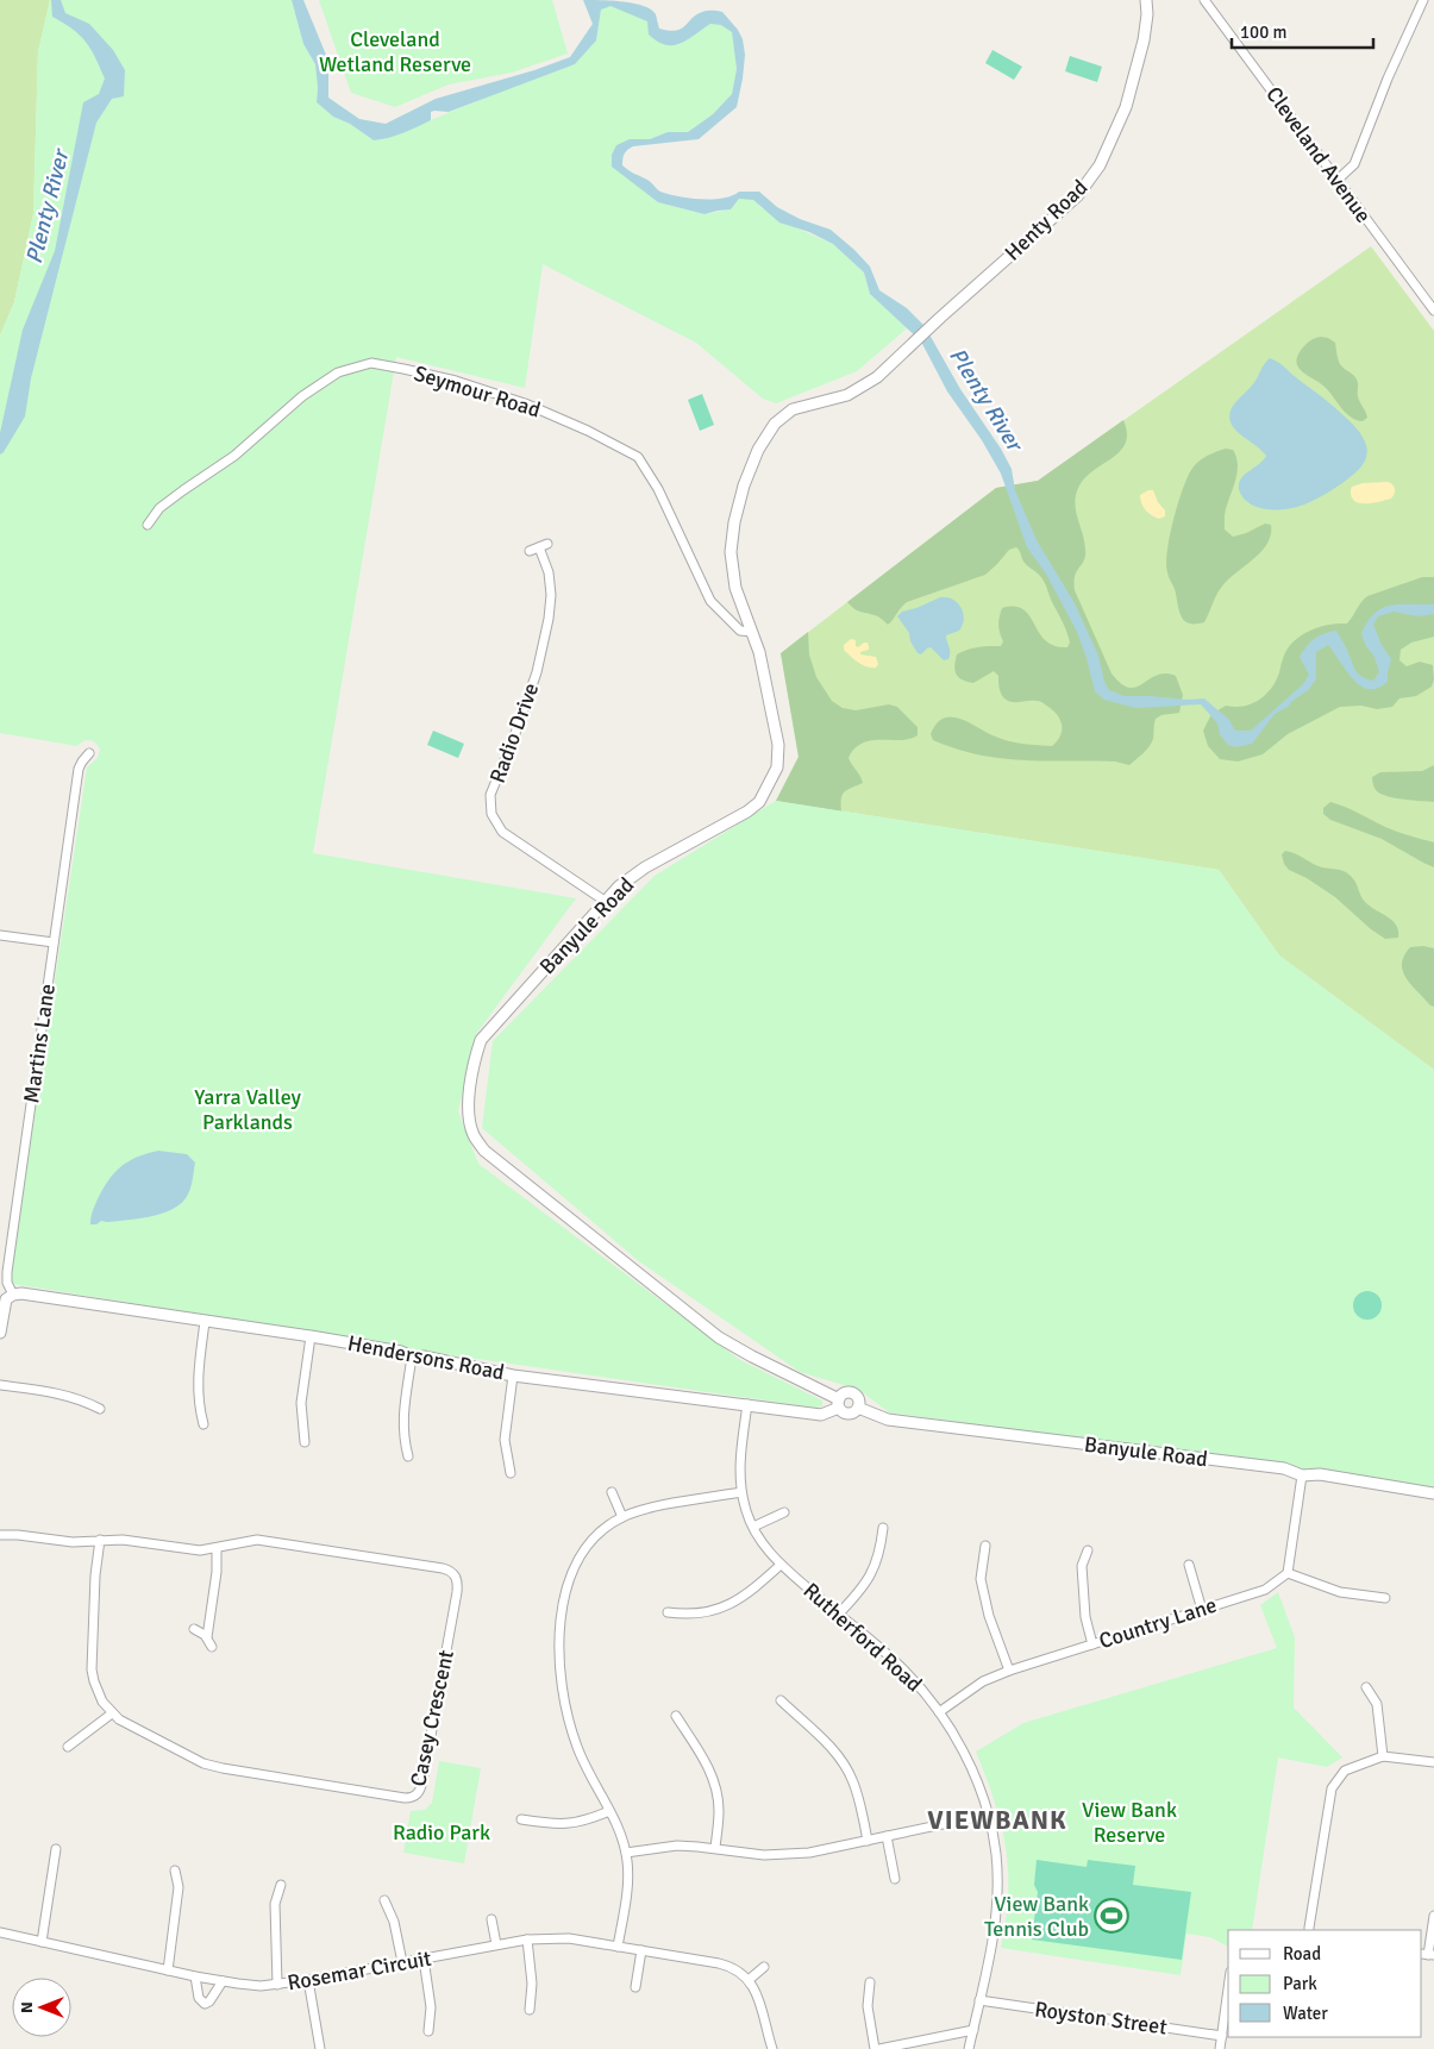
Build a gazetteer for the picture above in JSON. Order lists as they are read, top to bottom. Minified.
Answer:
{"streets":{"street":["Cleveland Avenue","Henty Road","Seymour Road","Radio Drive","Banyule Road","Martins Lane","Hendersons Road","Country Lane","Rutherford Road","Casey Crescent","Rosemar Circuit","Royston Street"]},"crossings":[["Henty Road","Banyule Road"],["Seymour Road","Banyule Road"],["Radio Drive","Banyule Road"],["Banyule Road","Hendersons Road"],["Martins Lane","Hendersons Road"],["Hendersons Road","Rutherford Road"],["Country Lane","Rutherford Road"],["Rutherford Road","Royston Street"]],"districts":["VIEWBANK"],"water":["Plenty River"],"parks":["Cleveland Wetland Reserve","Yarra Valley Parklands","View Bank Reserve","Radio Park"],"places":{"sports":["View Bank Tennis Club"]},"legend":["Road","Park","Water"],"scale_bar":"100 m","north":"left"}
